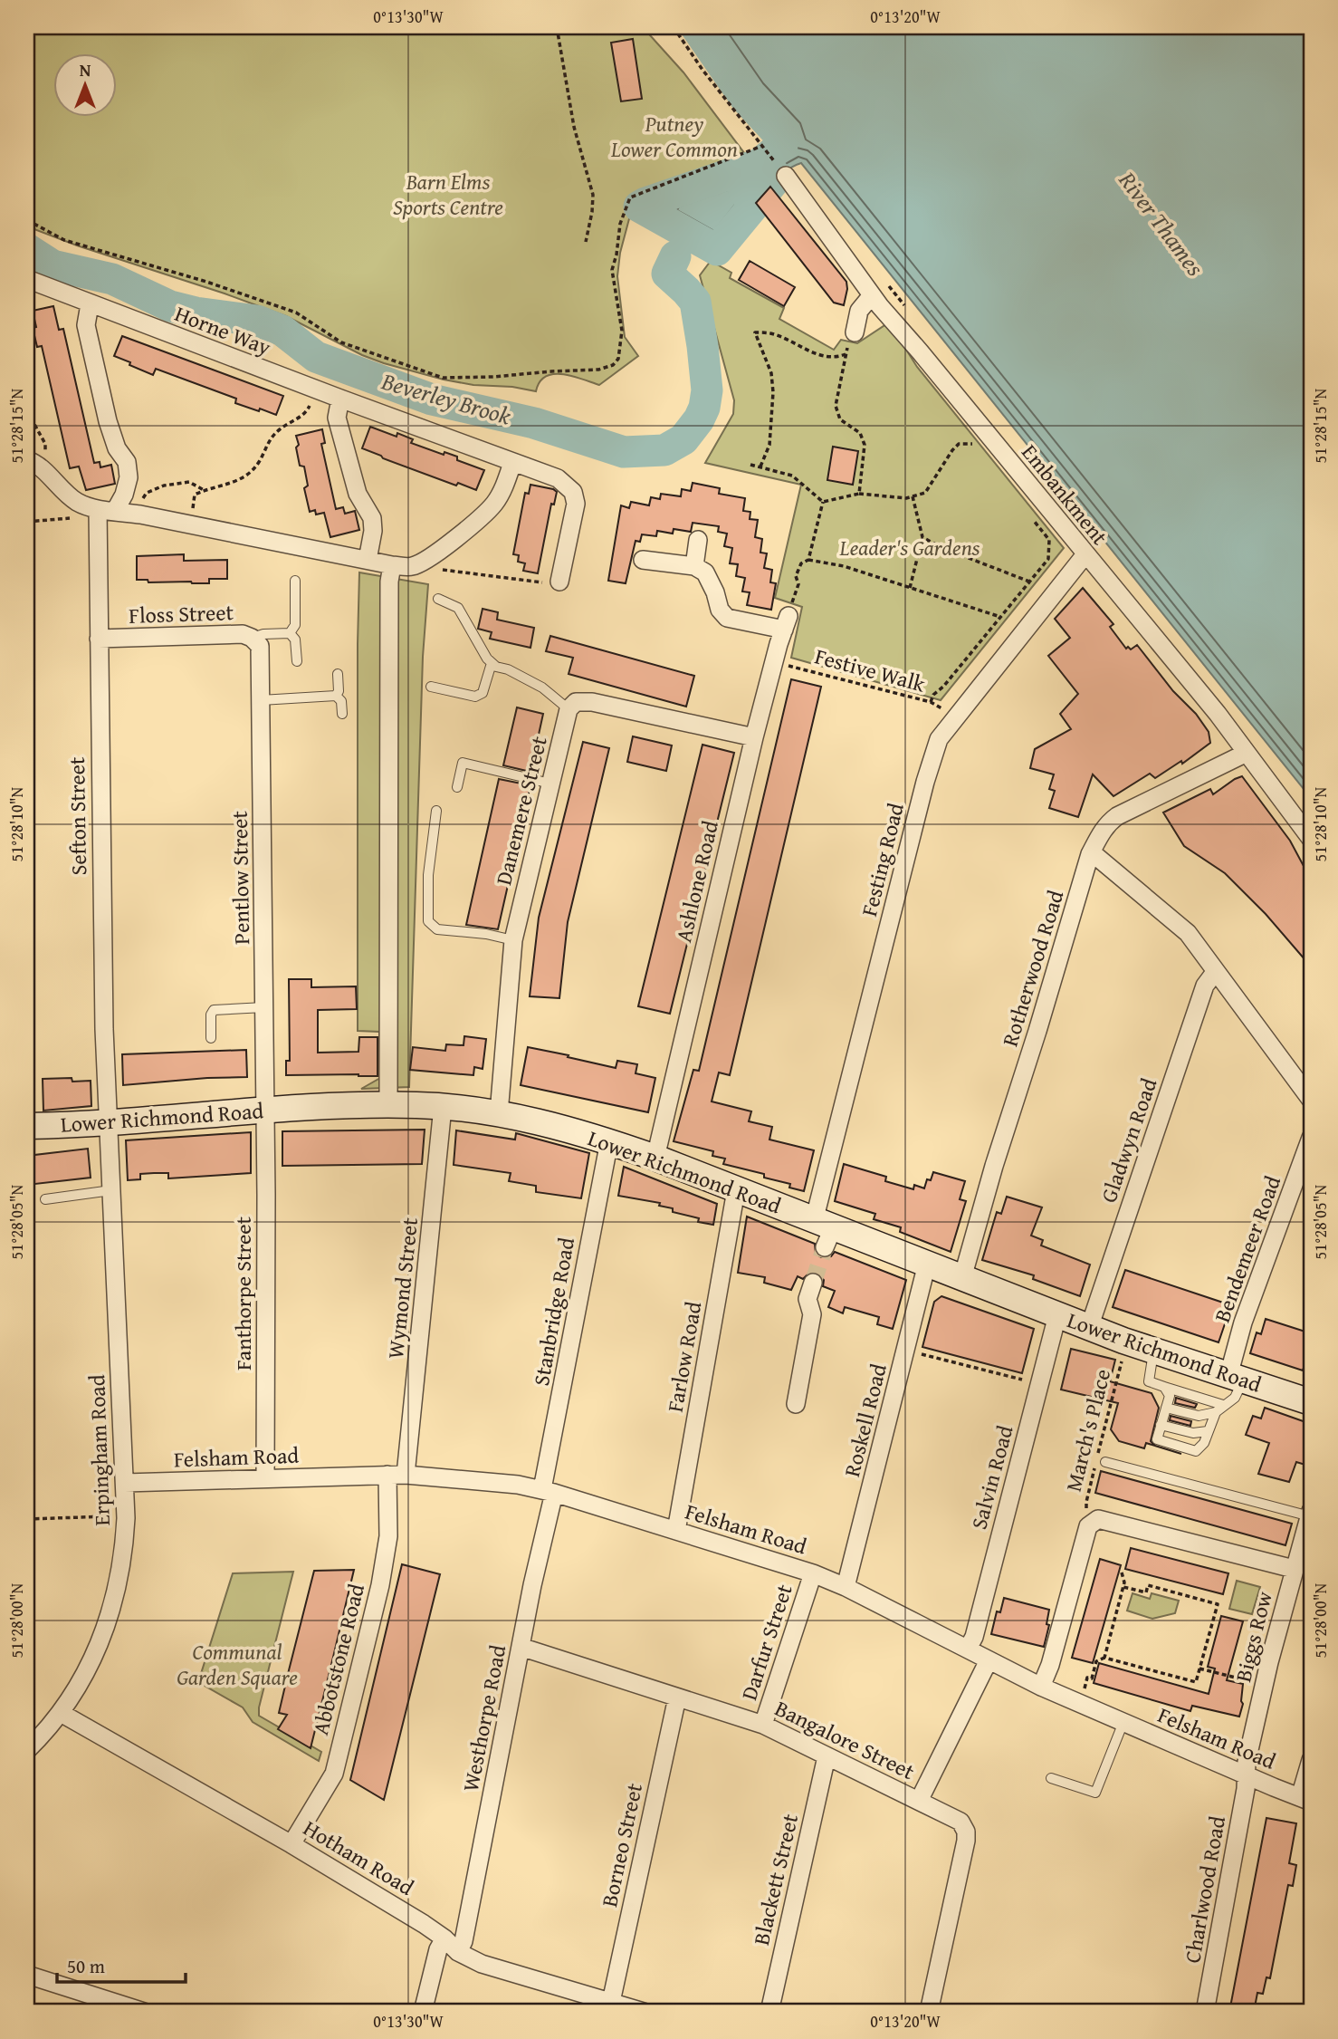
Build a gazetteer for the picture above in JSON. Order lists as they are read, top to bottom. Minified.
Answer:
{"streets":{"main road":["Lower Richmond Road"],"street":["Horne Way","Embankment","Floss Street","Danemere Street","Sefton Street","Festing Road","Pentlow Street","Ashlone Road","Rotherwood Road","Gladwyn Road","Bendemeer Road","Wymond Street","Fanthorpe Street","Stanbridge Road","Farlow Road","Roskell Road","Erpingham Road","Felsham Road","Salvin Road","Biggs Row","Darfur Street","Abbotstone Road","Westhorpe Road","Bangalore Street","Borneo Street","Hotham Road","Blackett Street","Charlwood Road"],"path":["Festive Walk","March's Place"]},"crossings":[["Embankment","Festing Road"],["Embankment","Rotherwood Road"],["Floss Street","Sefton Street"],["Floss Street","Pentlow Street"],["Festive Walk","Festing Road"],["Festive Walk","Ashlone Road"],["Danemere Street","Lower Richmond Road"],["Sefton Street","Lower Richmond Road"],["Sefton Street","Erpingham Road"],["Festing Road","Lower Richmond Road"],["Pentlow Street","Lower Richmond Road"],["Pentlow Street","Fanthorpe Street"],["Ashlone Road","Lower Richmond Road"],["Rotherwood Road","Lower Richmond Road"],["Lower Richmond Road","Gladwyn Road"],["Lower Richmond Road","Bendemeer Road"],["Lower Richmond Road","Wymond Street"],["Lower Richmond Road","Fanthorpe Street"],["Lower Richmond Road","Stanbridge Road"],["Lower Richmond Road","Farlow Road"],["Lower Richmond Road","Roskell Road"],["Lower Richmond Road","Erpingham Road"],["Lower Richmond Road","Salvin Road"],["Wymond Street","Felsham Road"],["Fanthorpe Street","Felsham Road"],["Stanbridge Road","Felsham Road"],["Stanbridge Road","Westhorpe Road"],["Farlow Road","Felsham Road"],["Roskell Road","Felsham Road"],["Erpingham Road","Felsham Road"],["Erpingham Road","Hotham Road"],["Felsham Road","Salvin Road"],["Felsham Road","Biggs Row"],["Felsham Road","Darfur Street"],["Felsham Road","Abbotstone Road"],["Felsham Road","Westhorpe Road"],["Felsham Road","Charlwood Road"],["Biggs Row","Charlwood Road"],["Darfur Street","Bangalore Street"],["Abbotstone Road","Hotham Road"],["Westhorpe Road","Bangalore Street"],["Westhorpe Road","Hotham Road"],["Bangalore Street","Borneo Street"],["Bangalore Street","Blackett Street"],["Borneo Street","Hotham Road"]],"water":["River Thames","Beverley Brook"],"parks":["Putney Lower Common","Barn Elms Sports Centre","Leader's Gardens","Communal Garden Square"],"scale_bar":"50 m","north":"top","coordinates":["0°13'30\"W","0°13'20\"W","51°28'15\"N","51°28'10\"N","51°28'05\"N","51°28'00\"N"]}
